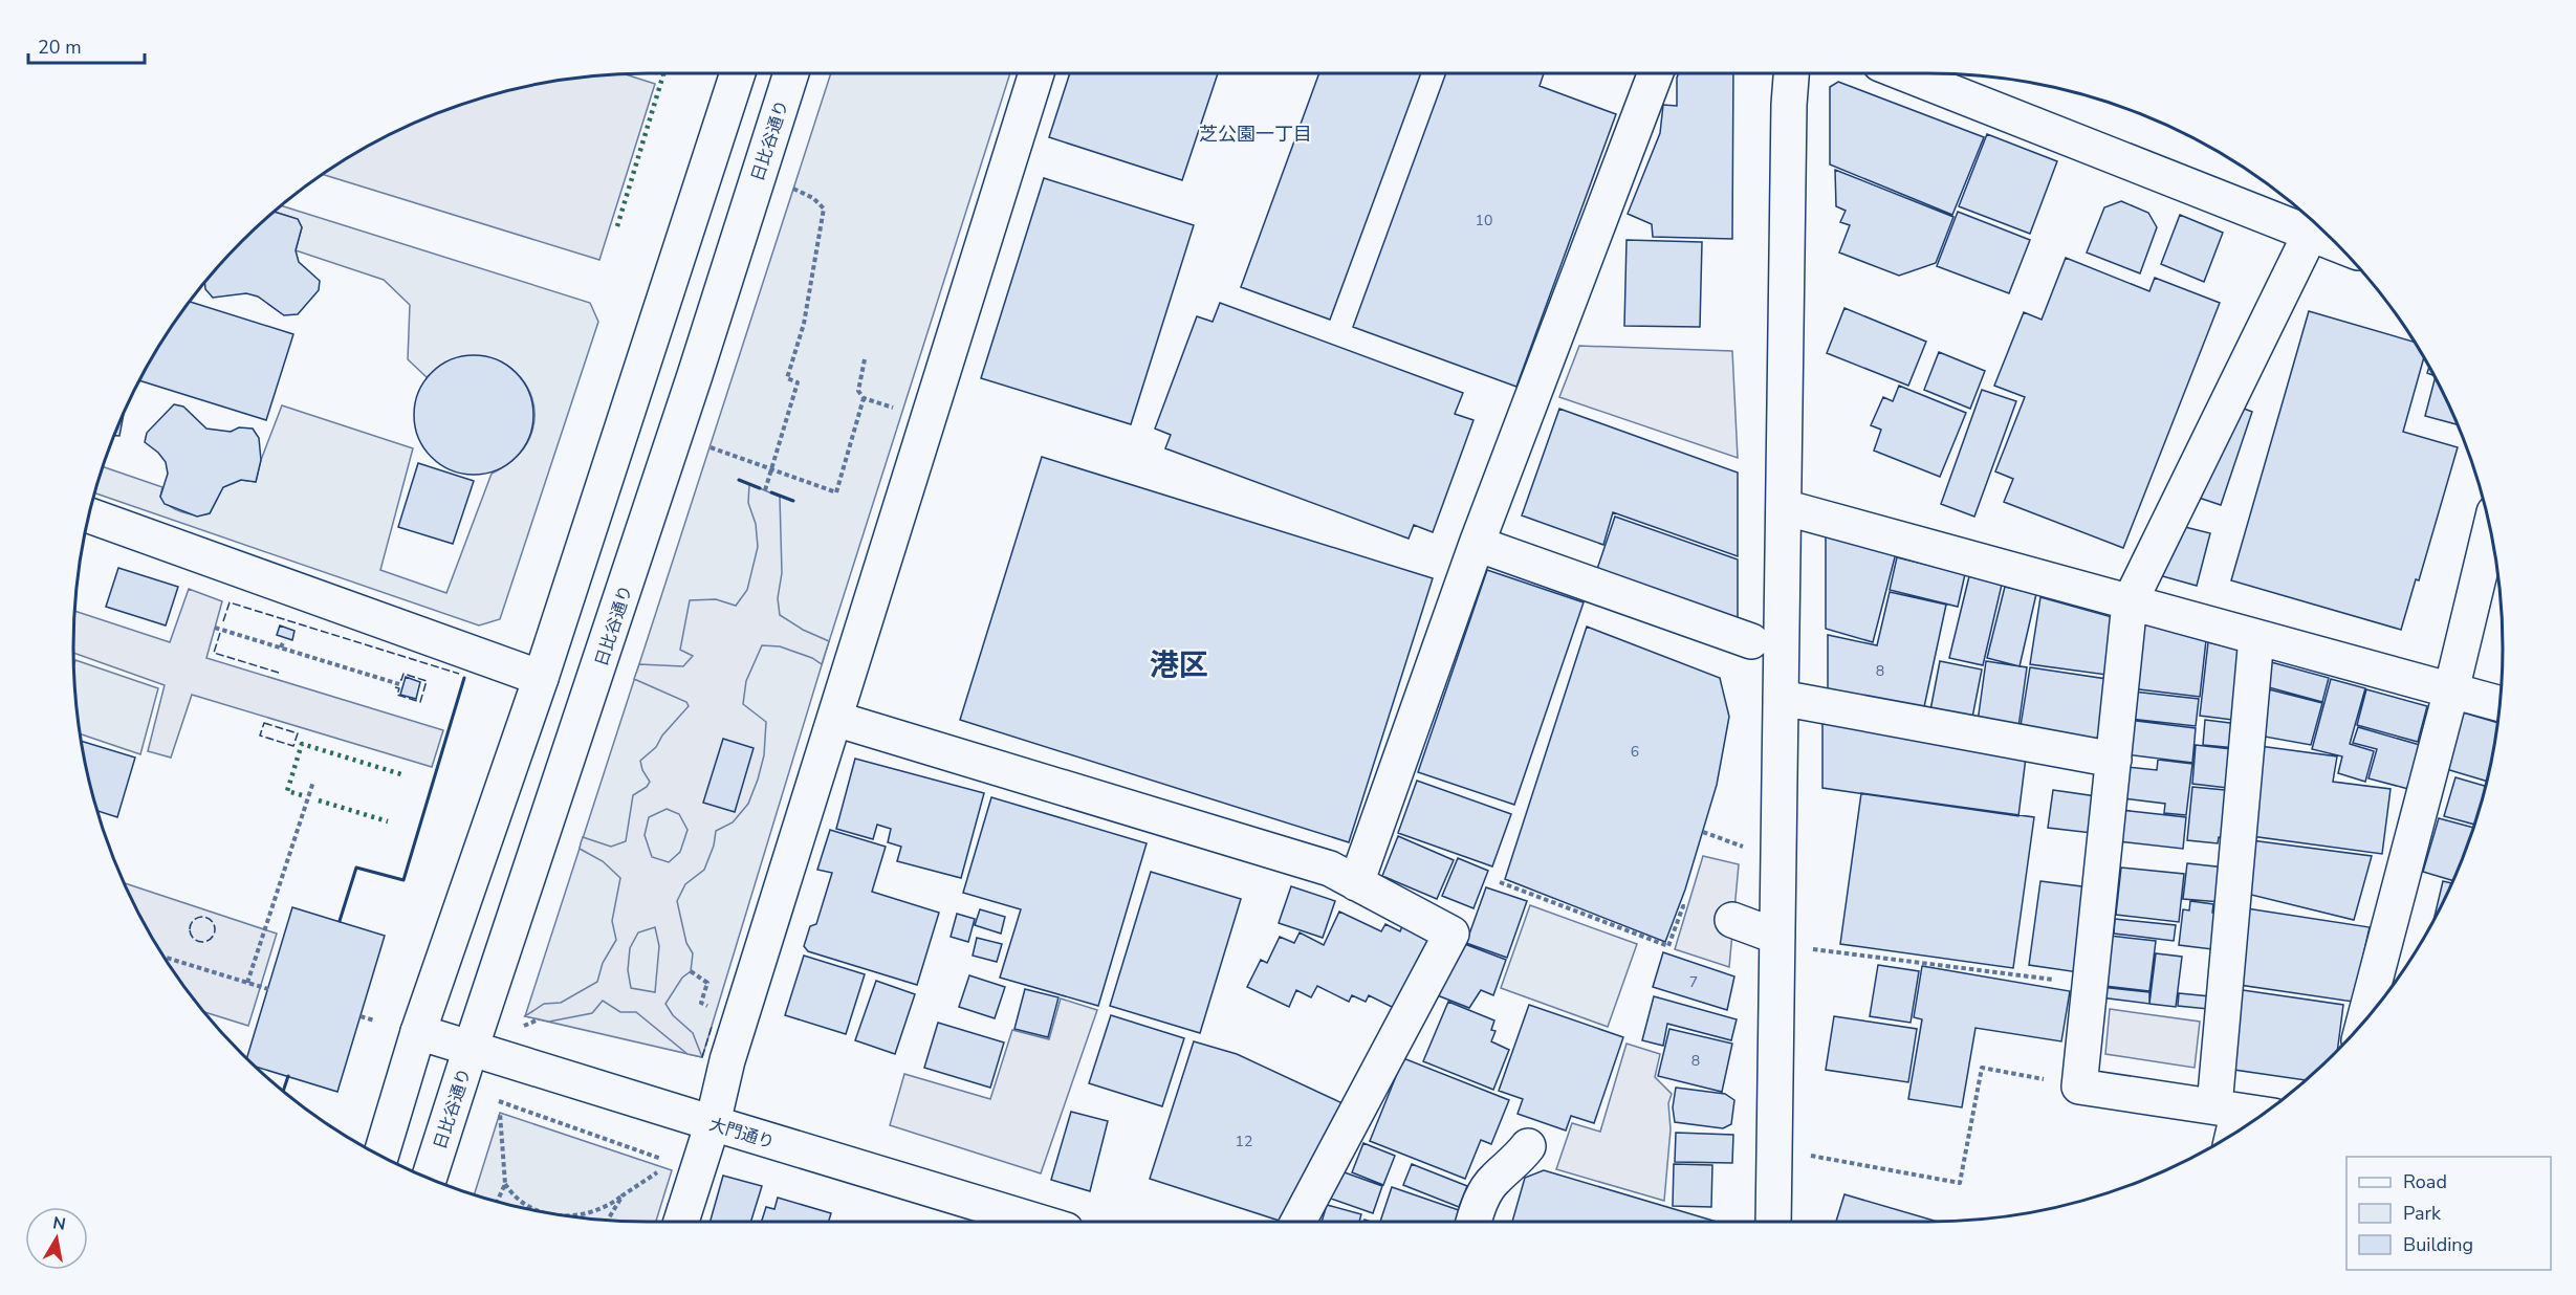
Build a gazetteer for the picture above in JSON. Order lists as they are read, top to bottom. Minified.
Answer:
{"streets":{"street":["日比谷通り","大門通り"]},"crossings":[["日比谷通り","大門通り"]],"districts":["芝公園一丁目","港区"],"house_numbers":["10","8","6","7","8","12"],"legend":["Road","Park","Building"],"scale_bar":"20 m","north":"top"}
